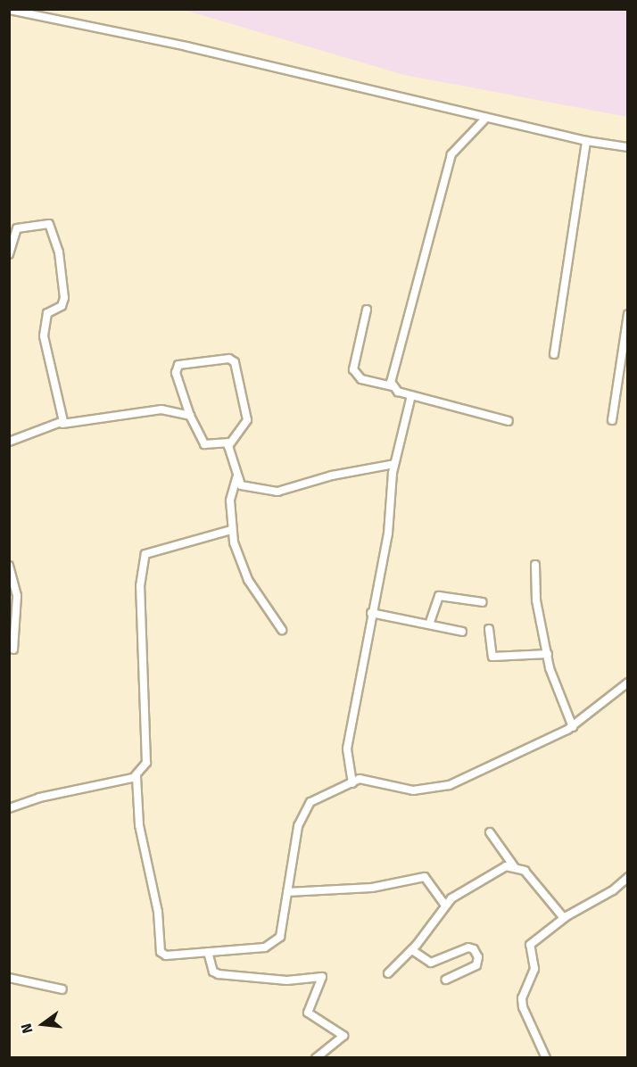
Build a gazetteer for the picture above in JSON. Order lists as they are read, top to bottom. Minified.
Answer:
{"north":"left"}
